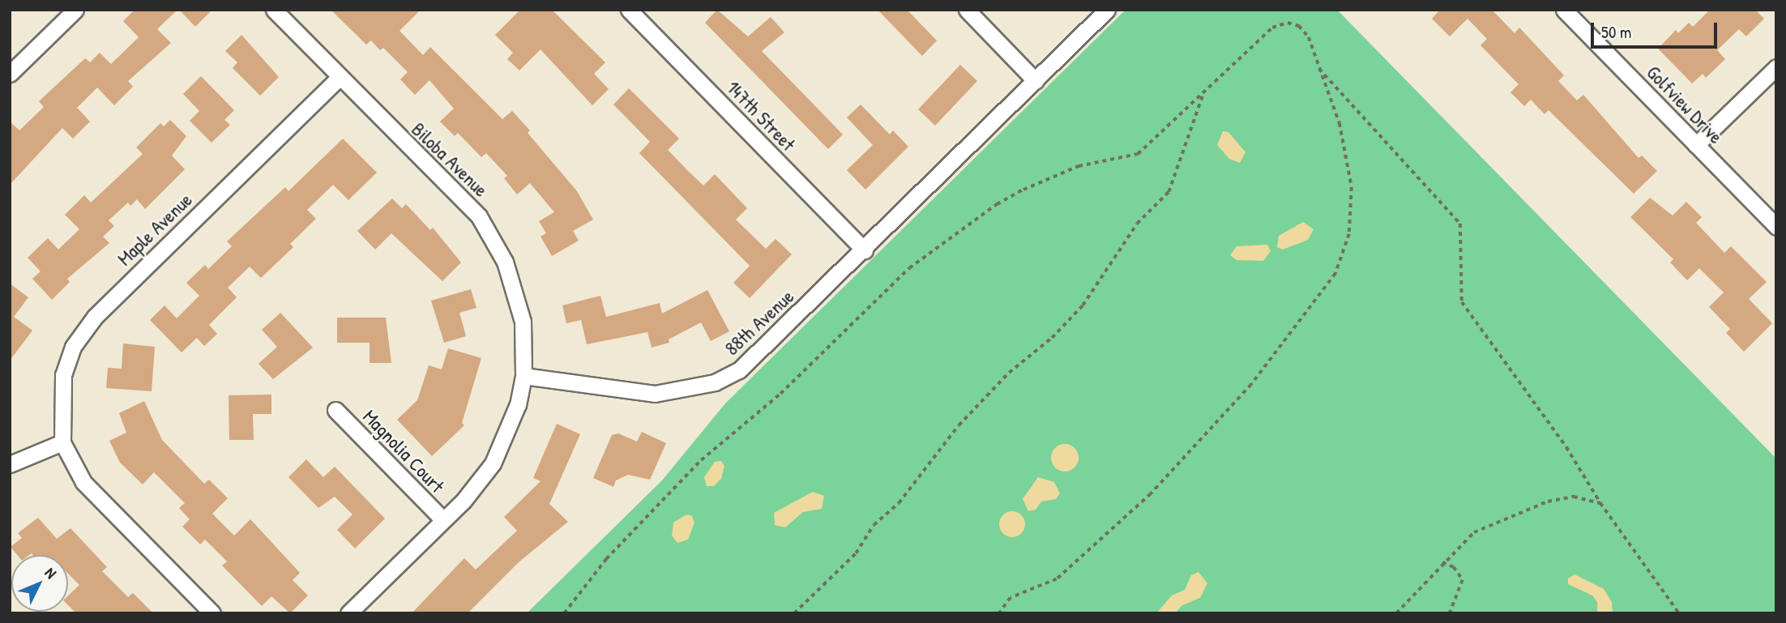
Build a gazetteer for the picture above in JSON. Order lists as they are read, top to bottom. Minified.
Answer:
{"streets":{"street":["Golfview Drive","147th Street","Biloba Avenue","Maple Avenue","88th Avenue","Magnolia Court"]},"crossings":[["147th Street","88th Avenue"],["Biloba Avenue","Maple Avenue"],["Biloba Avenue","88th Avenue"]],"scale_bar":"50 m","north":"top right"}
